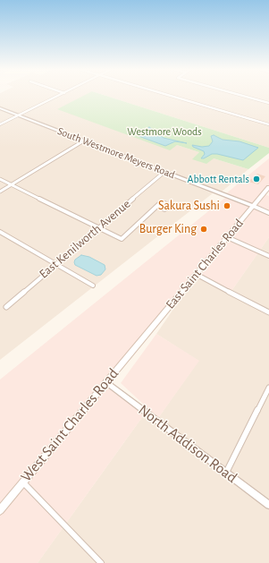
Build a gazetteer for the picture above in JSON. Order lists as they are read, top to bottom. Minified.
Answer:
{"streets":{"main road":["East Saint Charles Road","West Saint Charles Road"],"street":["South Westmore Meyers Road","East Kenilworth Avenue","North Addison Road"]},"crossings":[["South Westmore Meyers Road","East Kenilworth Avenue"],["South Westmore Meyers Road","East Saint Charles Road"],["East Saint Charles Road","West Saint Charles Road"],["West Saint Charles Road","North Addison Road"]],"parks":["Westmore Woods"],"places":["Abbott Rentals","Sakura Sushi","Burger King"]}
